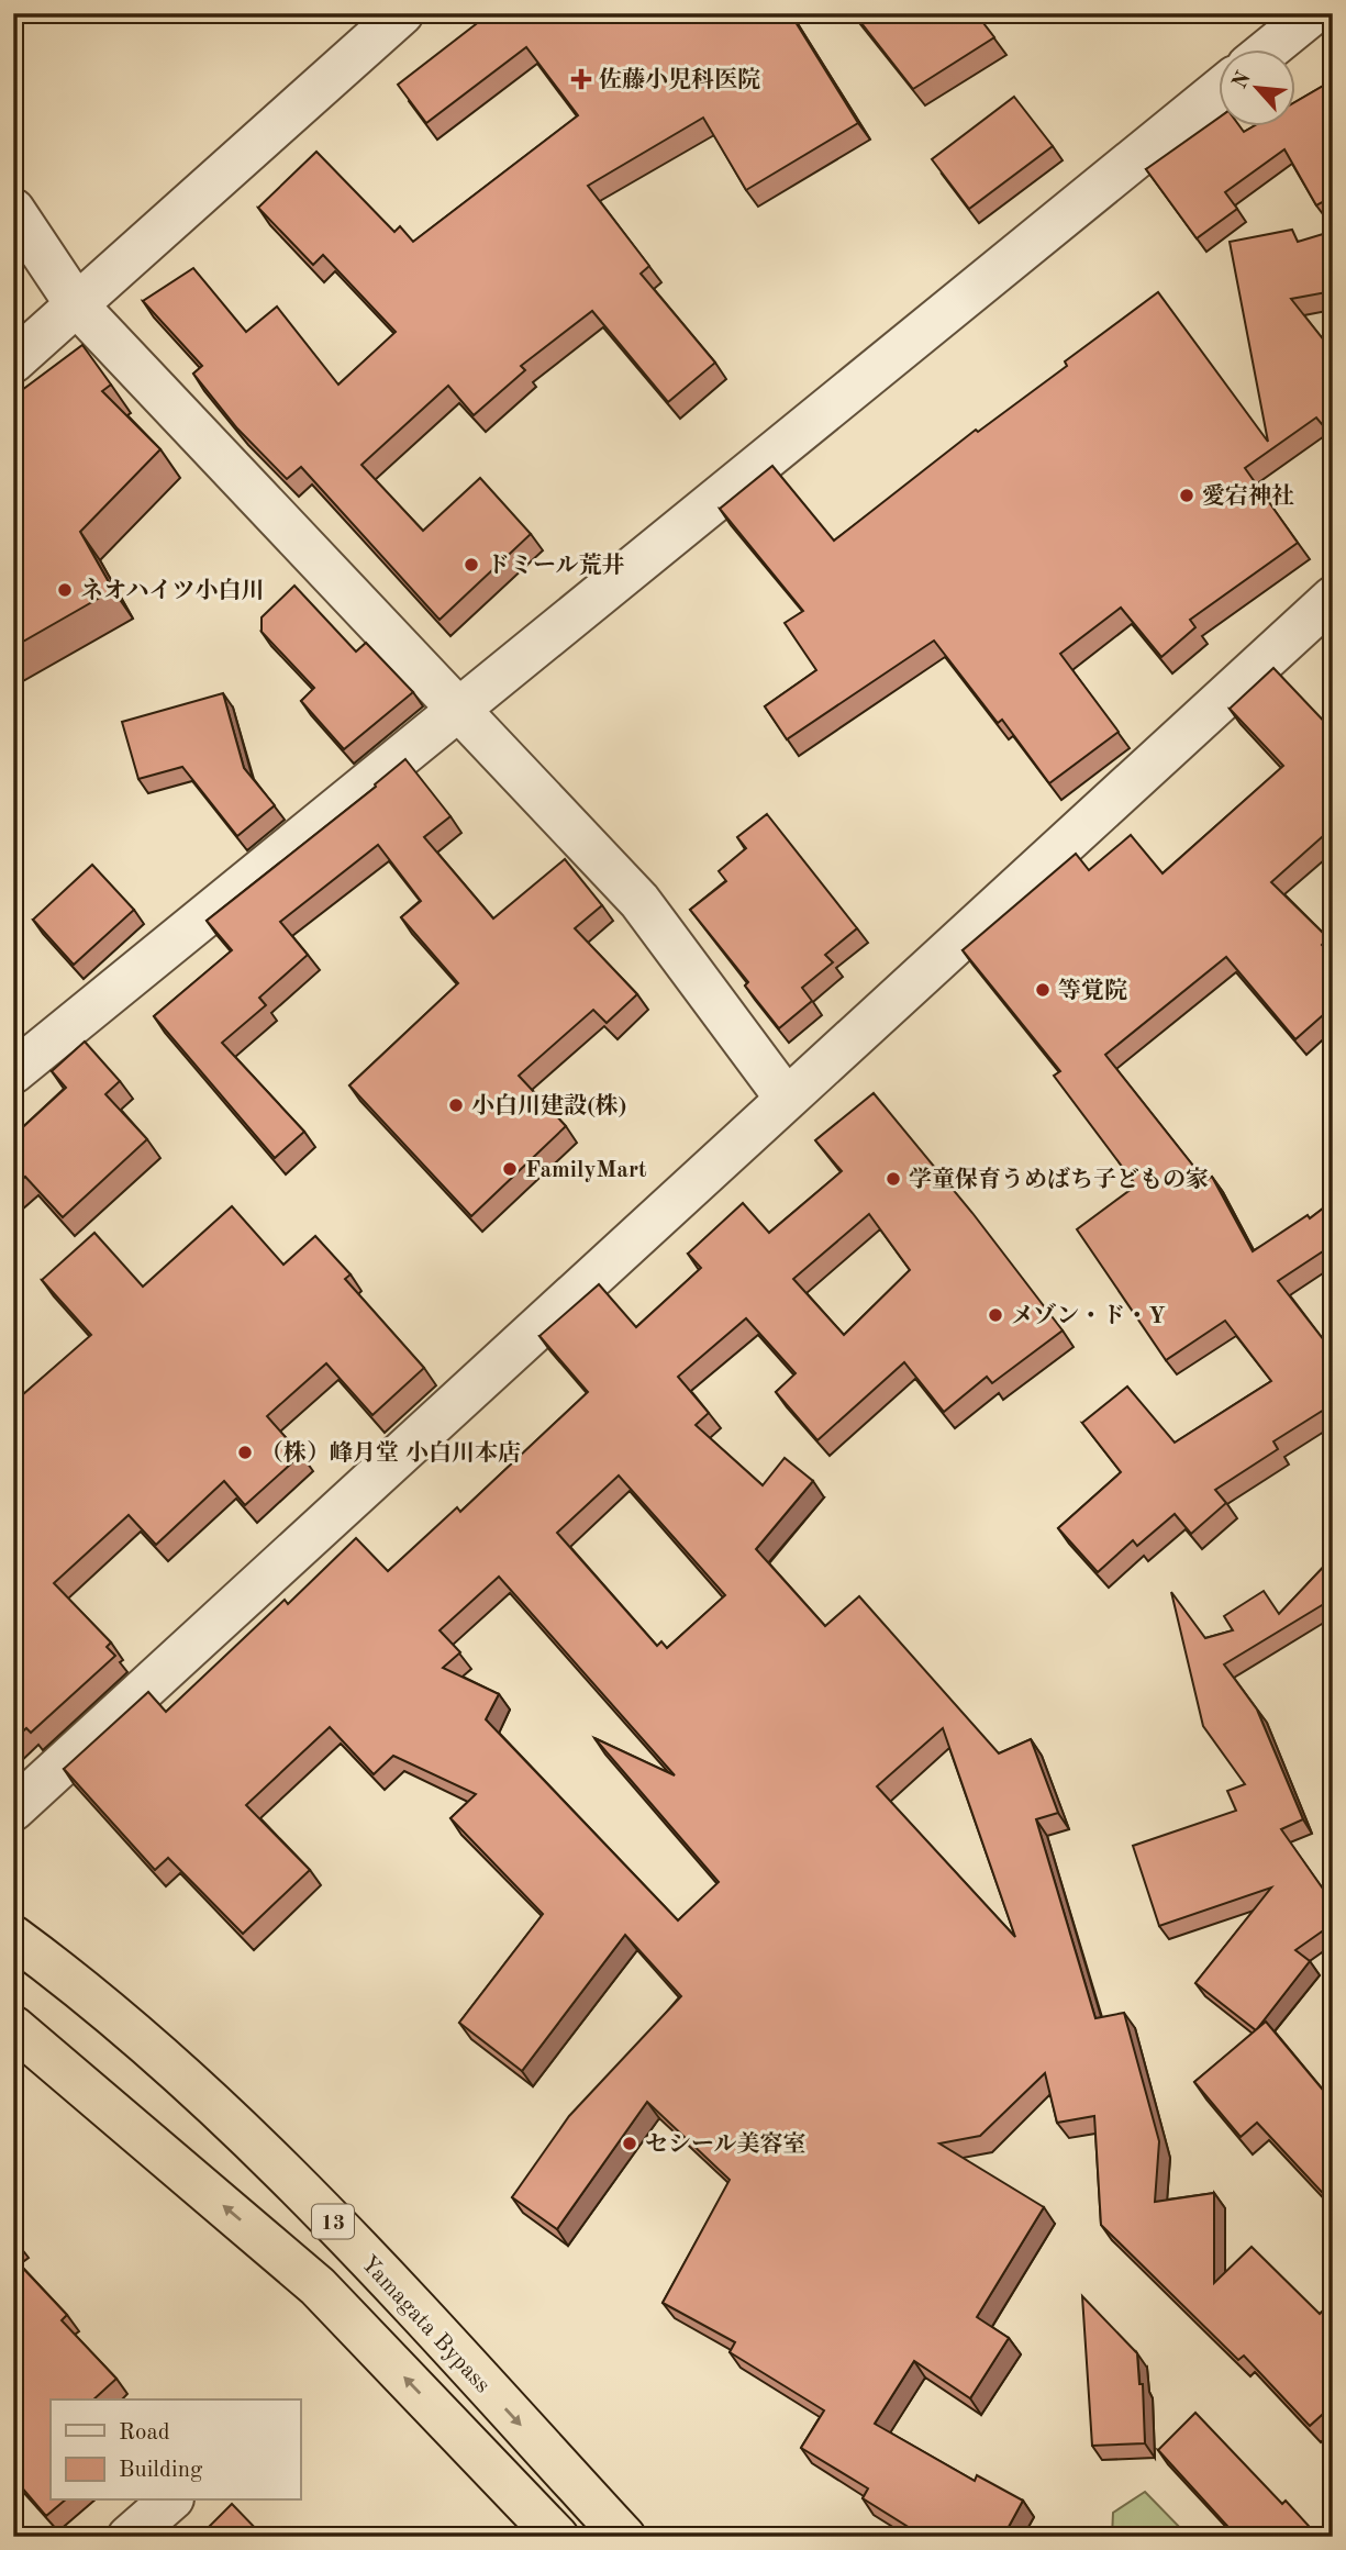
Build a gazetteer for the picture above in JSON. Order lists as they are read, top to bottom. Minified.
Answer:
{"streets":{"highway":["13","Yamagata Bypass"]},"places":{"health":["佐藤小児科医院"],"other":["愛宕神社","ドミール荒井","ネオハイツ小白川","等覚院","小白川建設(株)","FamilyMart","学童保育うめばち子どもの家","メゾン・ド・Y","（株）峰月堂 小白川本店","セシール美容室"]},"legend":["Road","Building"],"north":"top left"}
